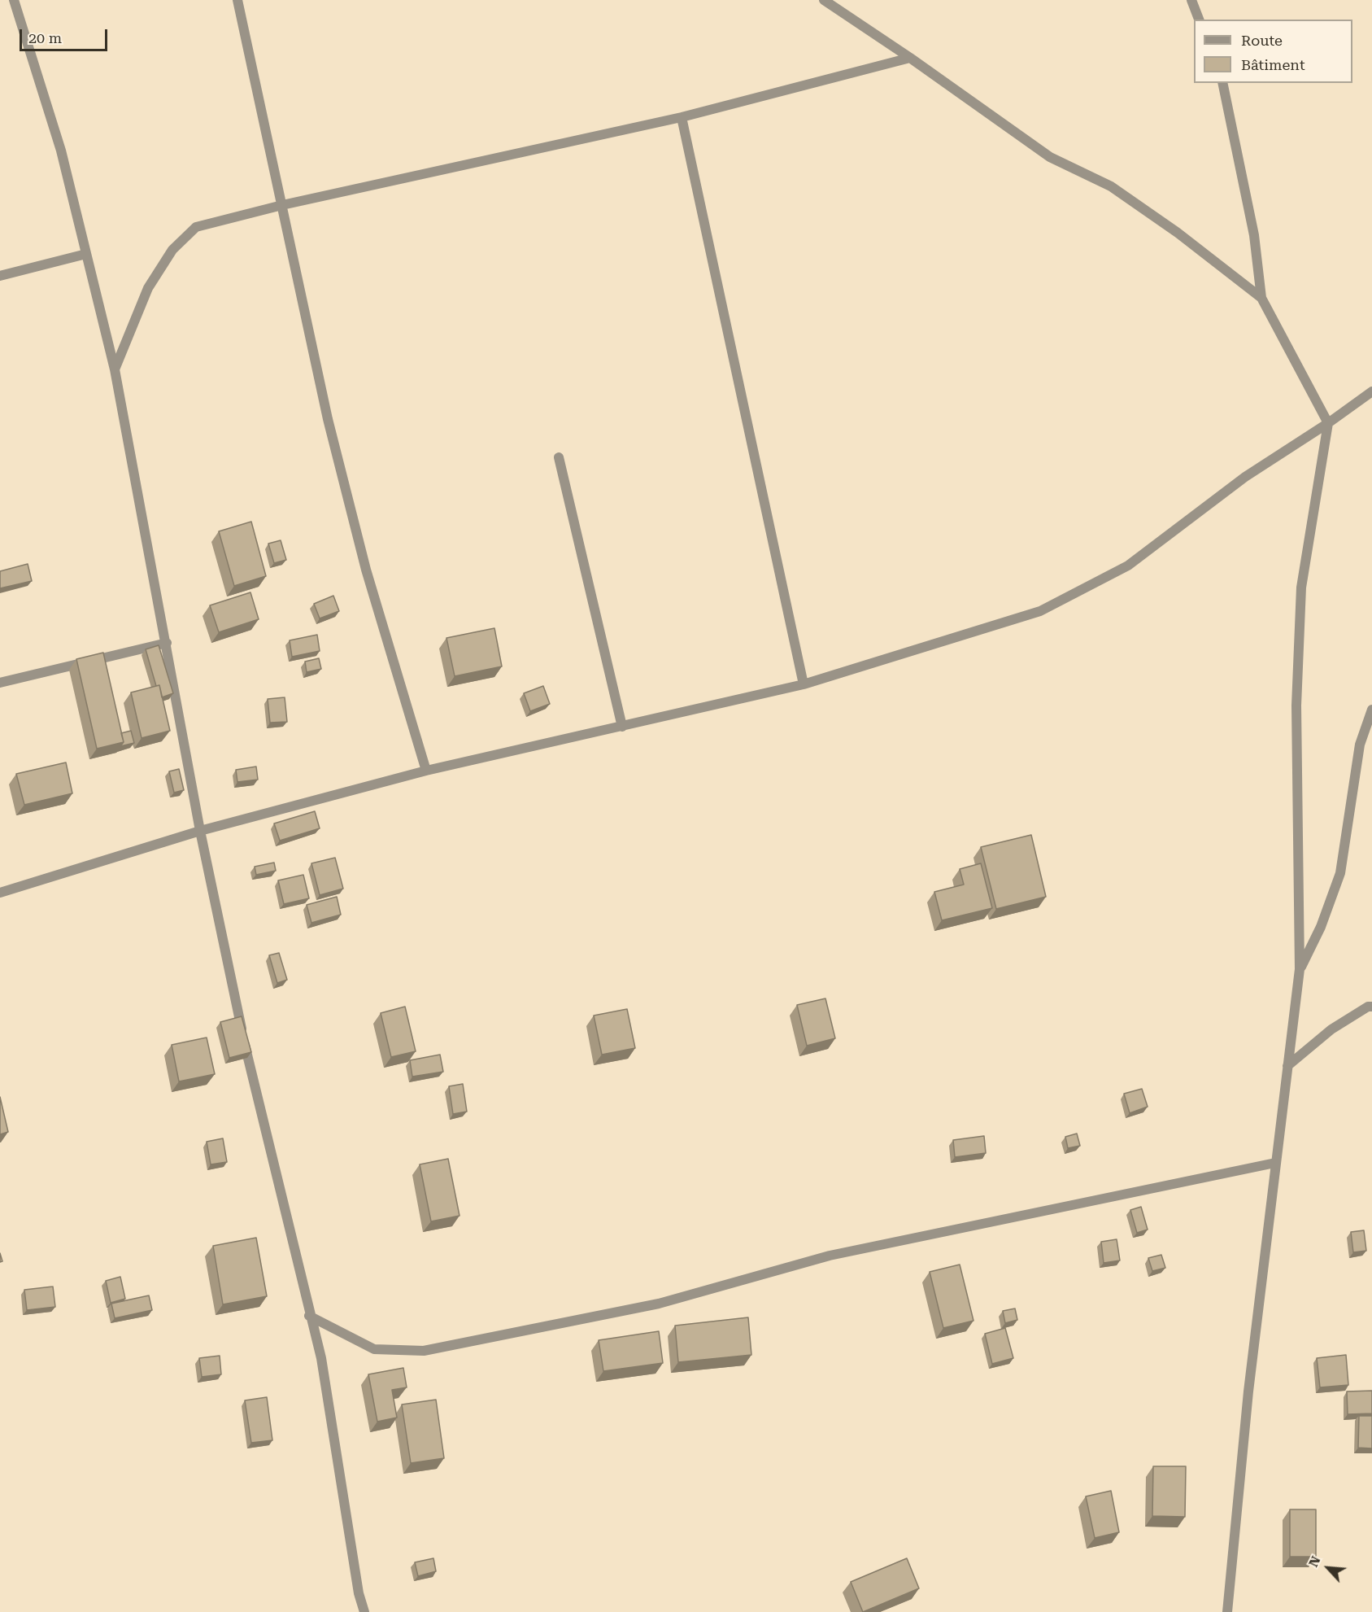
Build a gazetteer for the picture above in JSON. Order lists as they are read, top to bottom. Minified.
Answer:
{"legend":["Route","Bâtiment"],"scale_bar":"20 m","north":"top left"}
